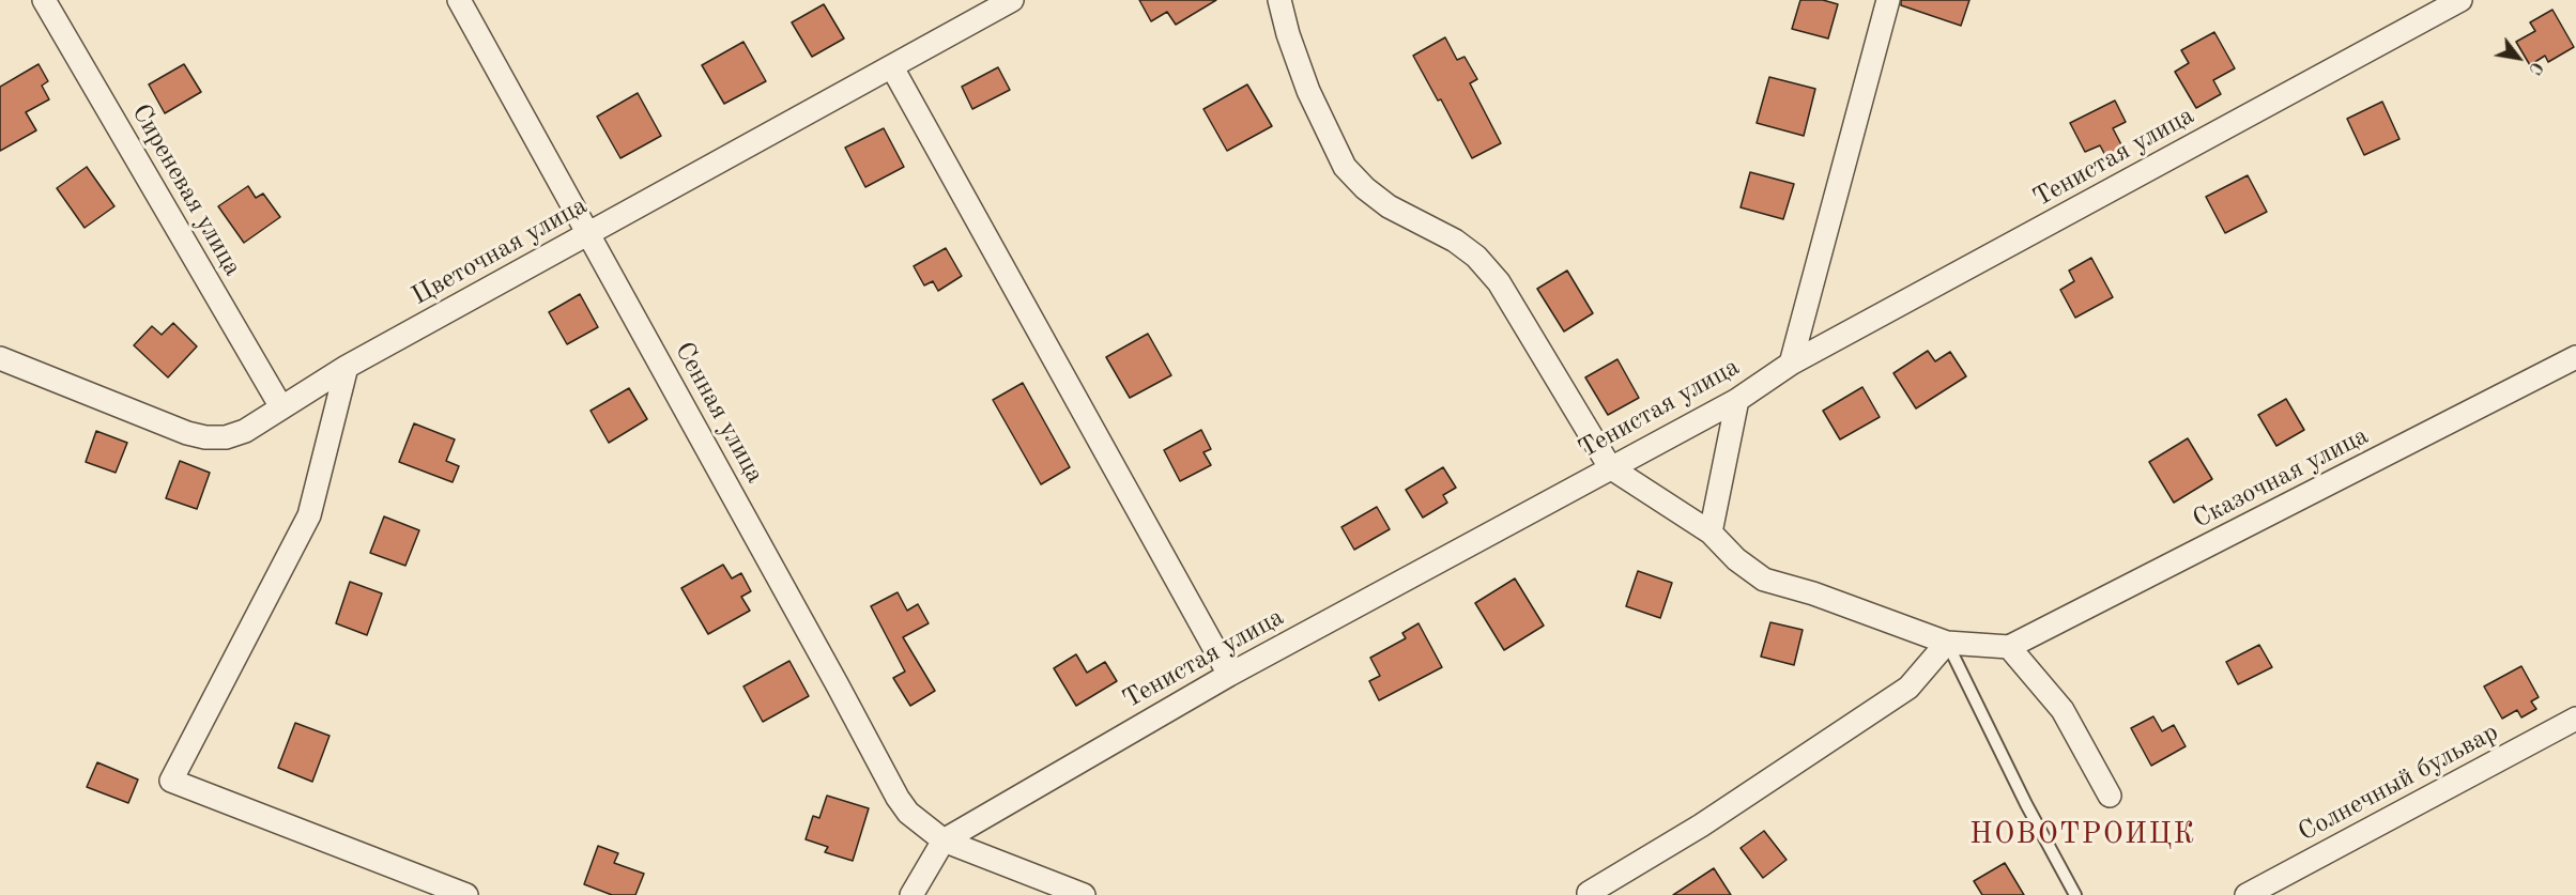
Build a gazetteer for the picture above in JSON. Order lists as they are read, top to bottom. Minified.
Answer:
{"streets":{"street":["Тенистая улица","Сиреневая улица","Цветочная улица","Сенная улица","Сказочная улица","Солнечный бульвар"]},"crossings":[["Тенистая улица","Сенная улица"],["Сиреневая улица","Цветочная улица"],["Цветочная улица","Сенная улица"]],"districts":["НОВОТРОИЦК"],"north":"bottom right"}
